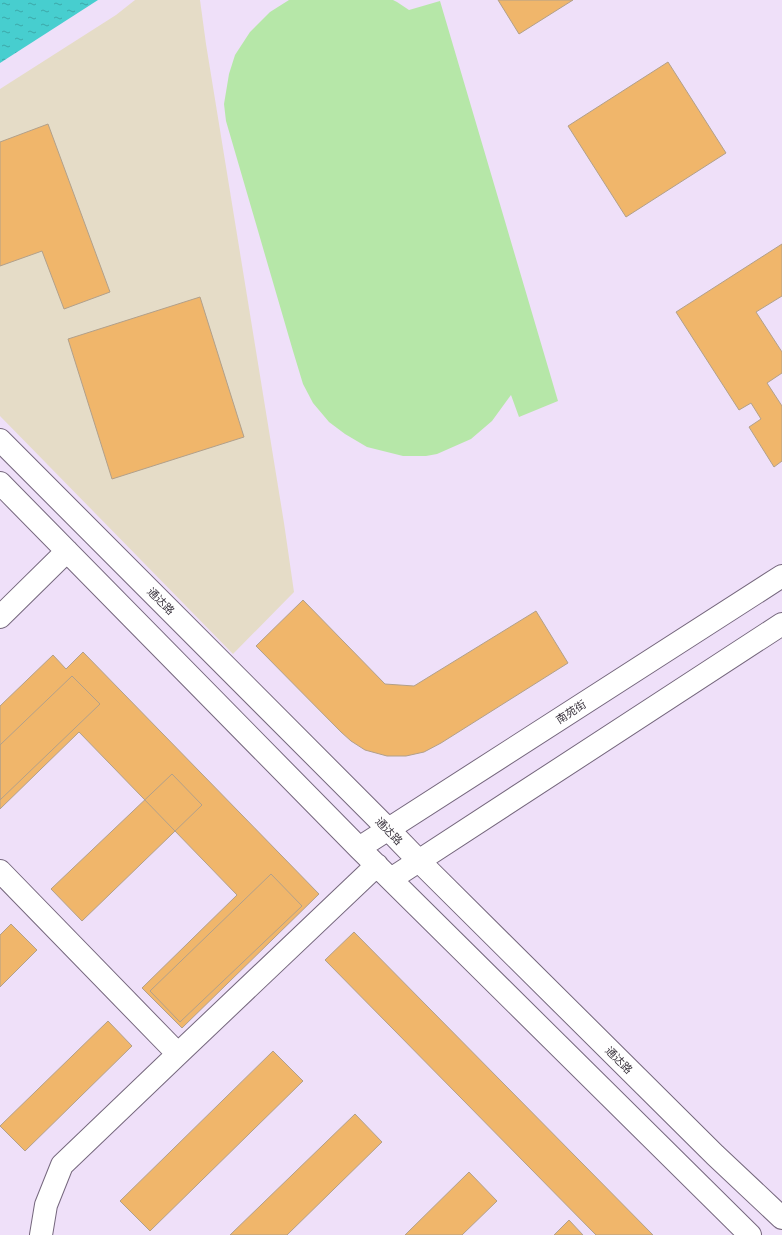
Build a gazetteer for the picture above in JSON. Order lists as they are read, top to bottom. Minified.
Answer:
{"streets":{"street":["通达路","南苑街"]},"crossings":[["通达路","南苑街"]]}
